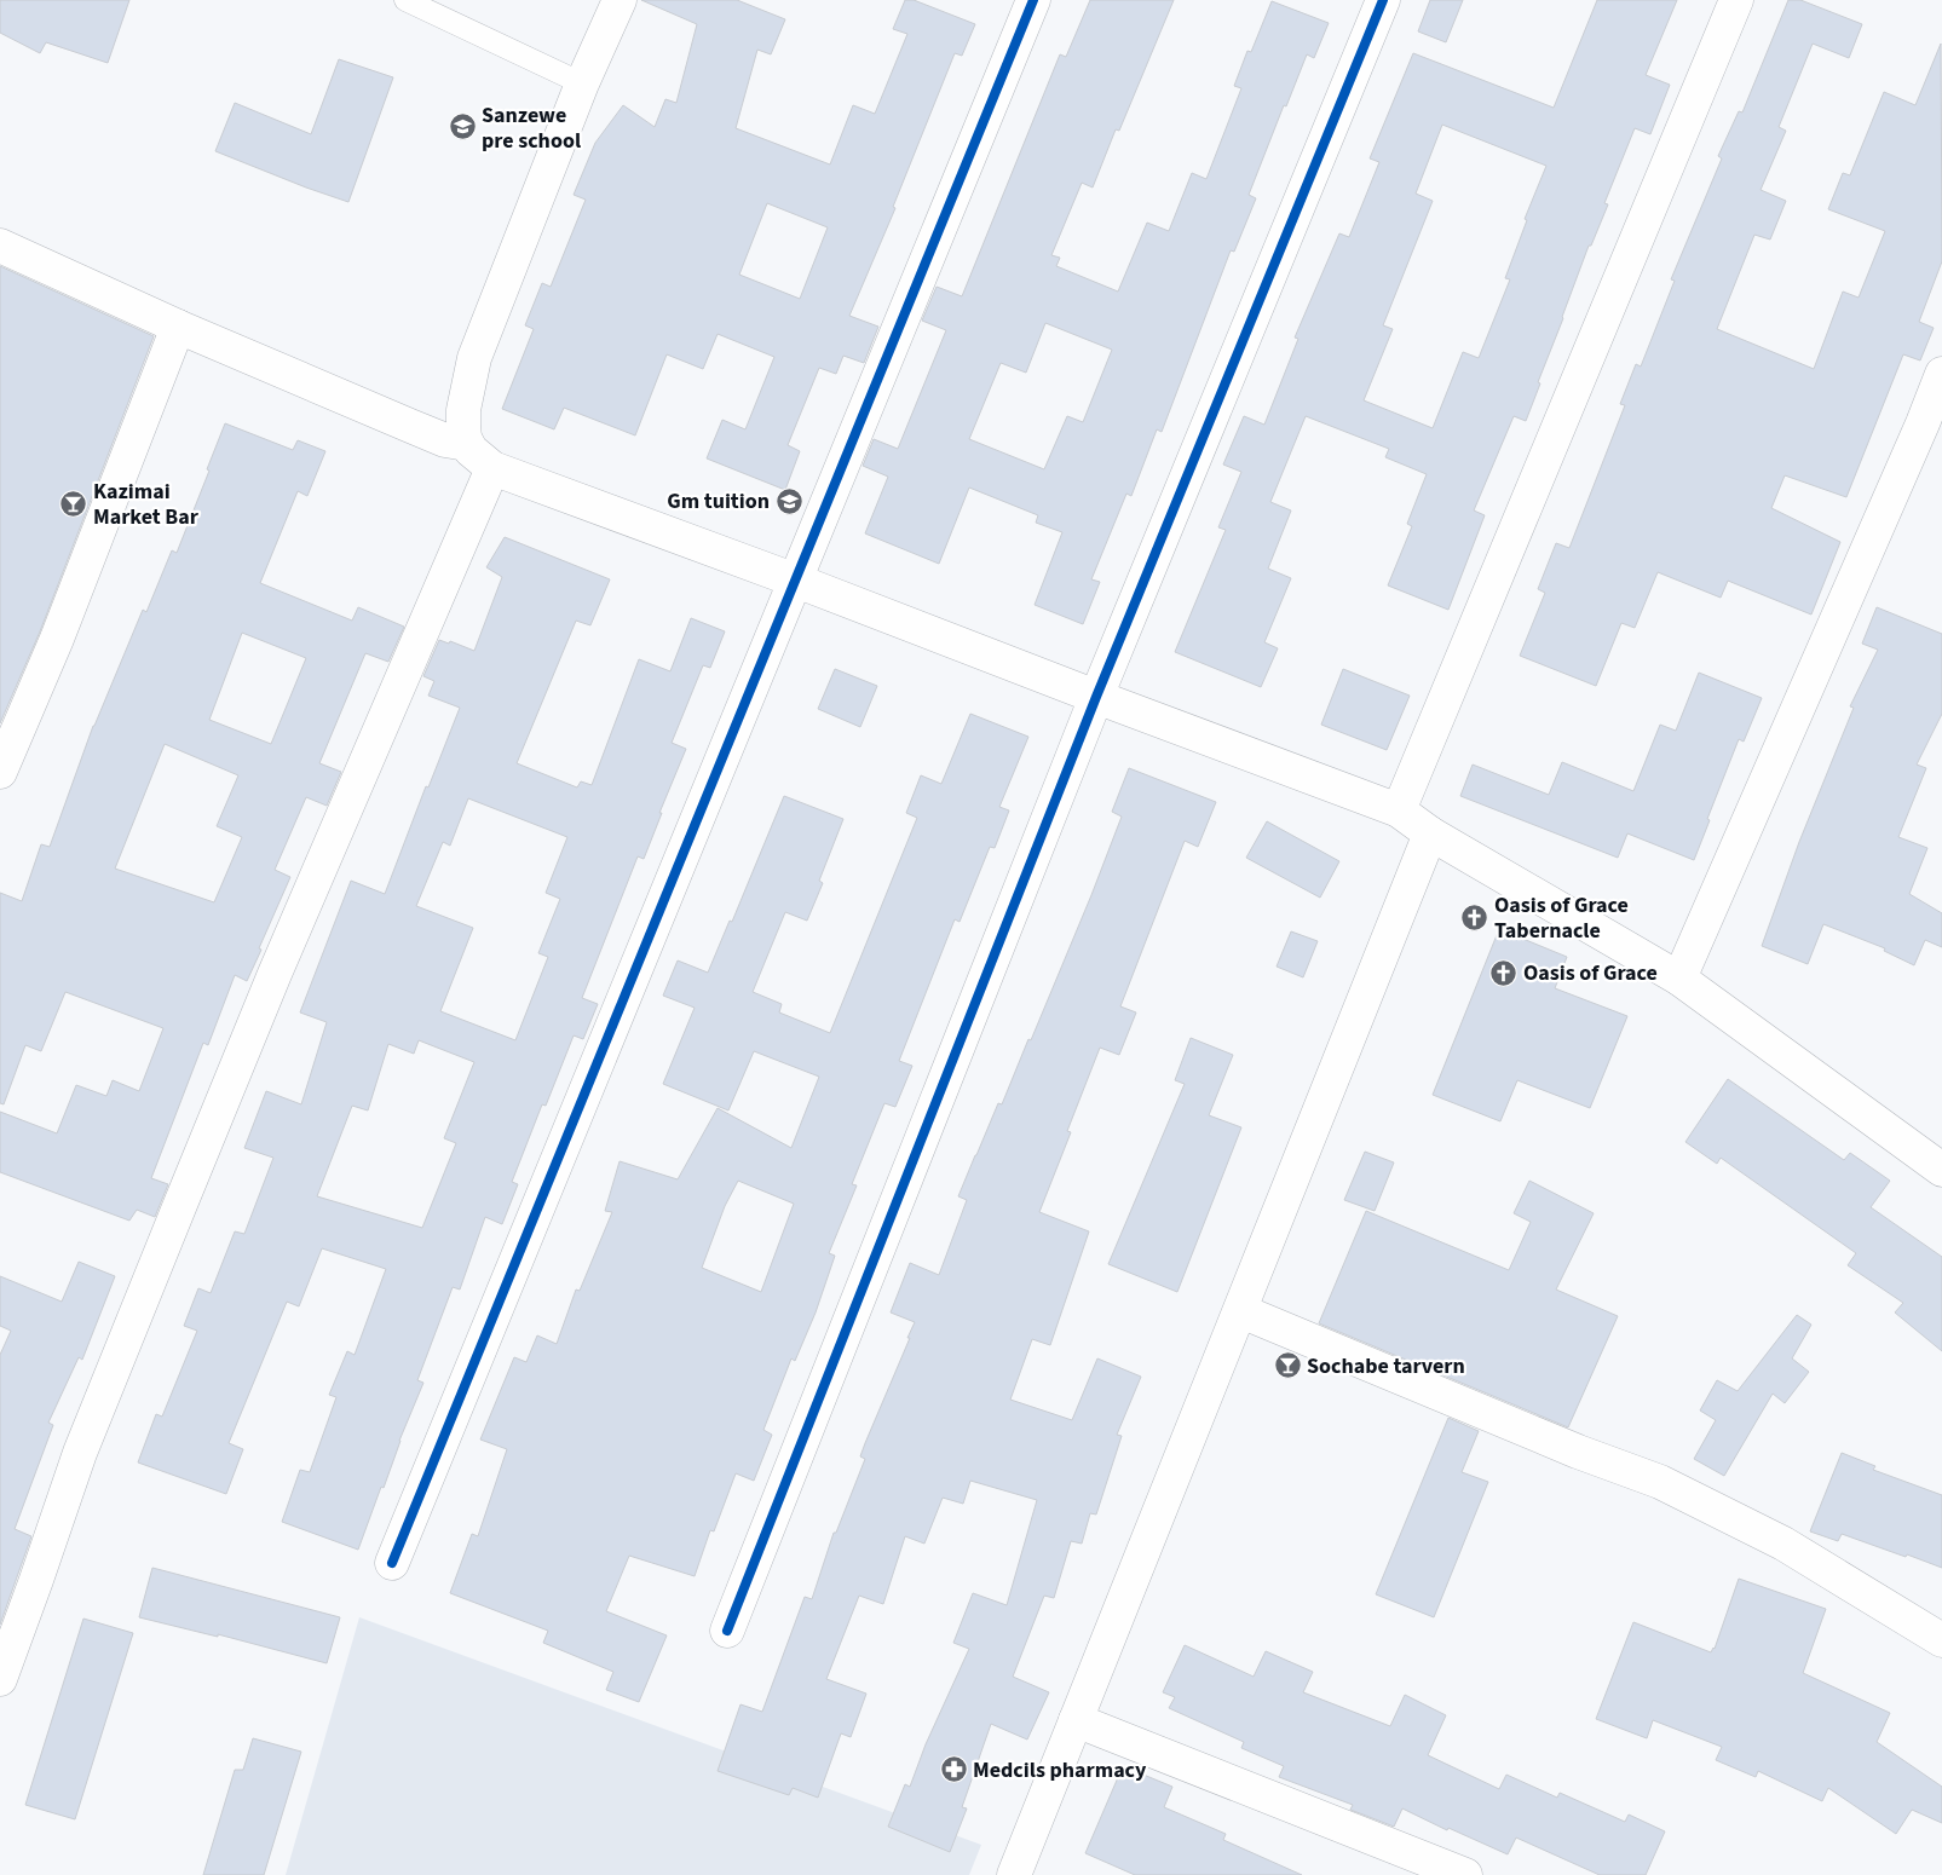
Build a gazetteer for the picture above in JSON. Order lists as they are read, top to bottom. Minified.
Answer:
{"places":{"school or university":["Sanzewe pre school","Gm tuition"],"bar":["Kazimai Market Bar","Sochabe tarvern"],"church":["Oasis of Grace Tabernacle","Oasis of Grace"],"pharmacy":["Medcils pharmacy"]}}
